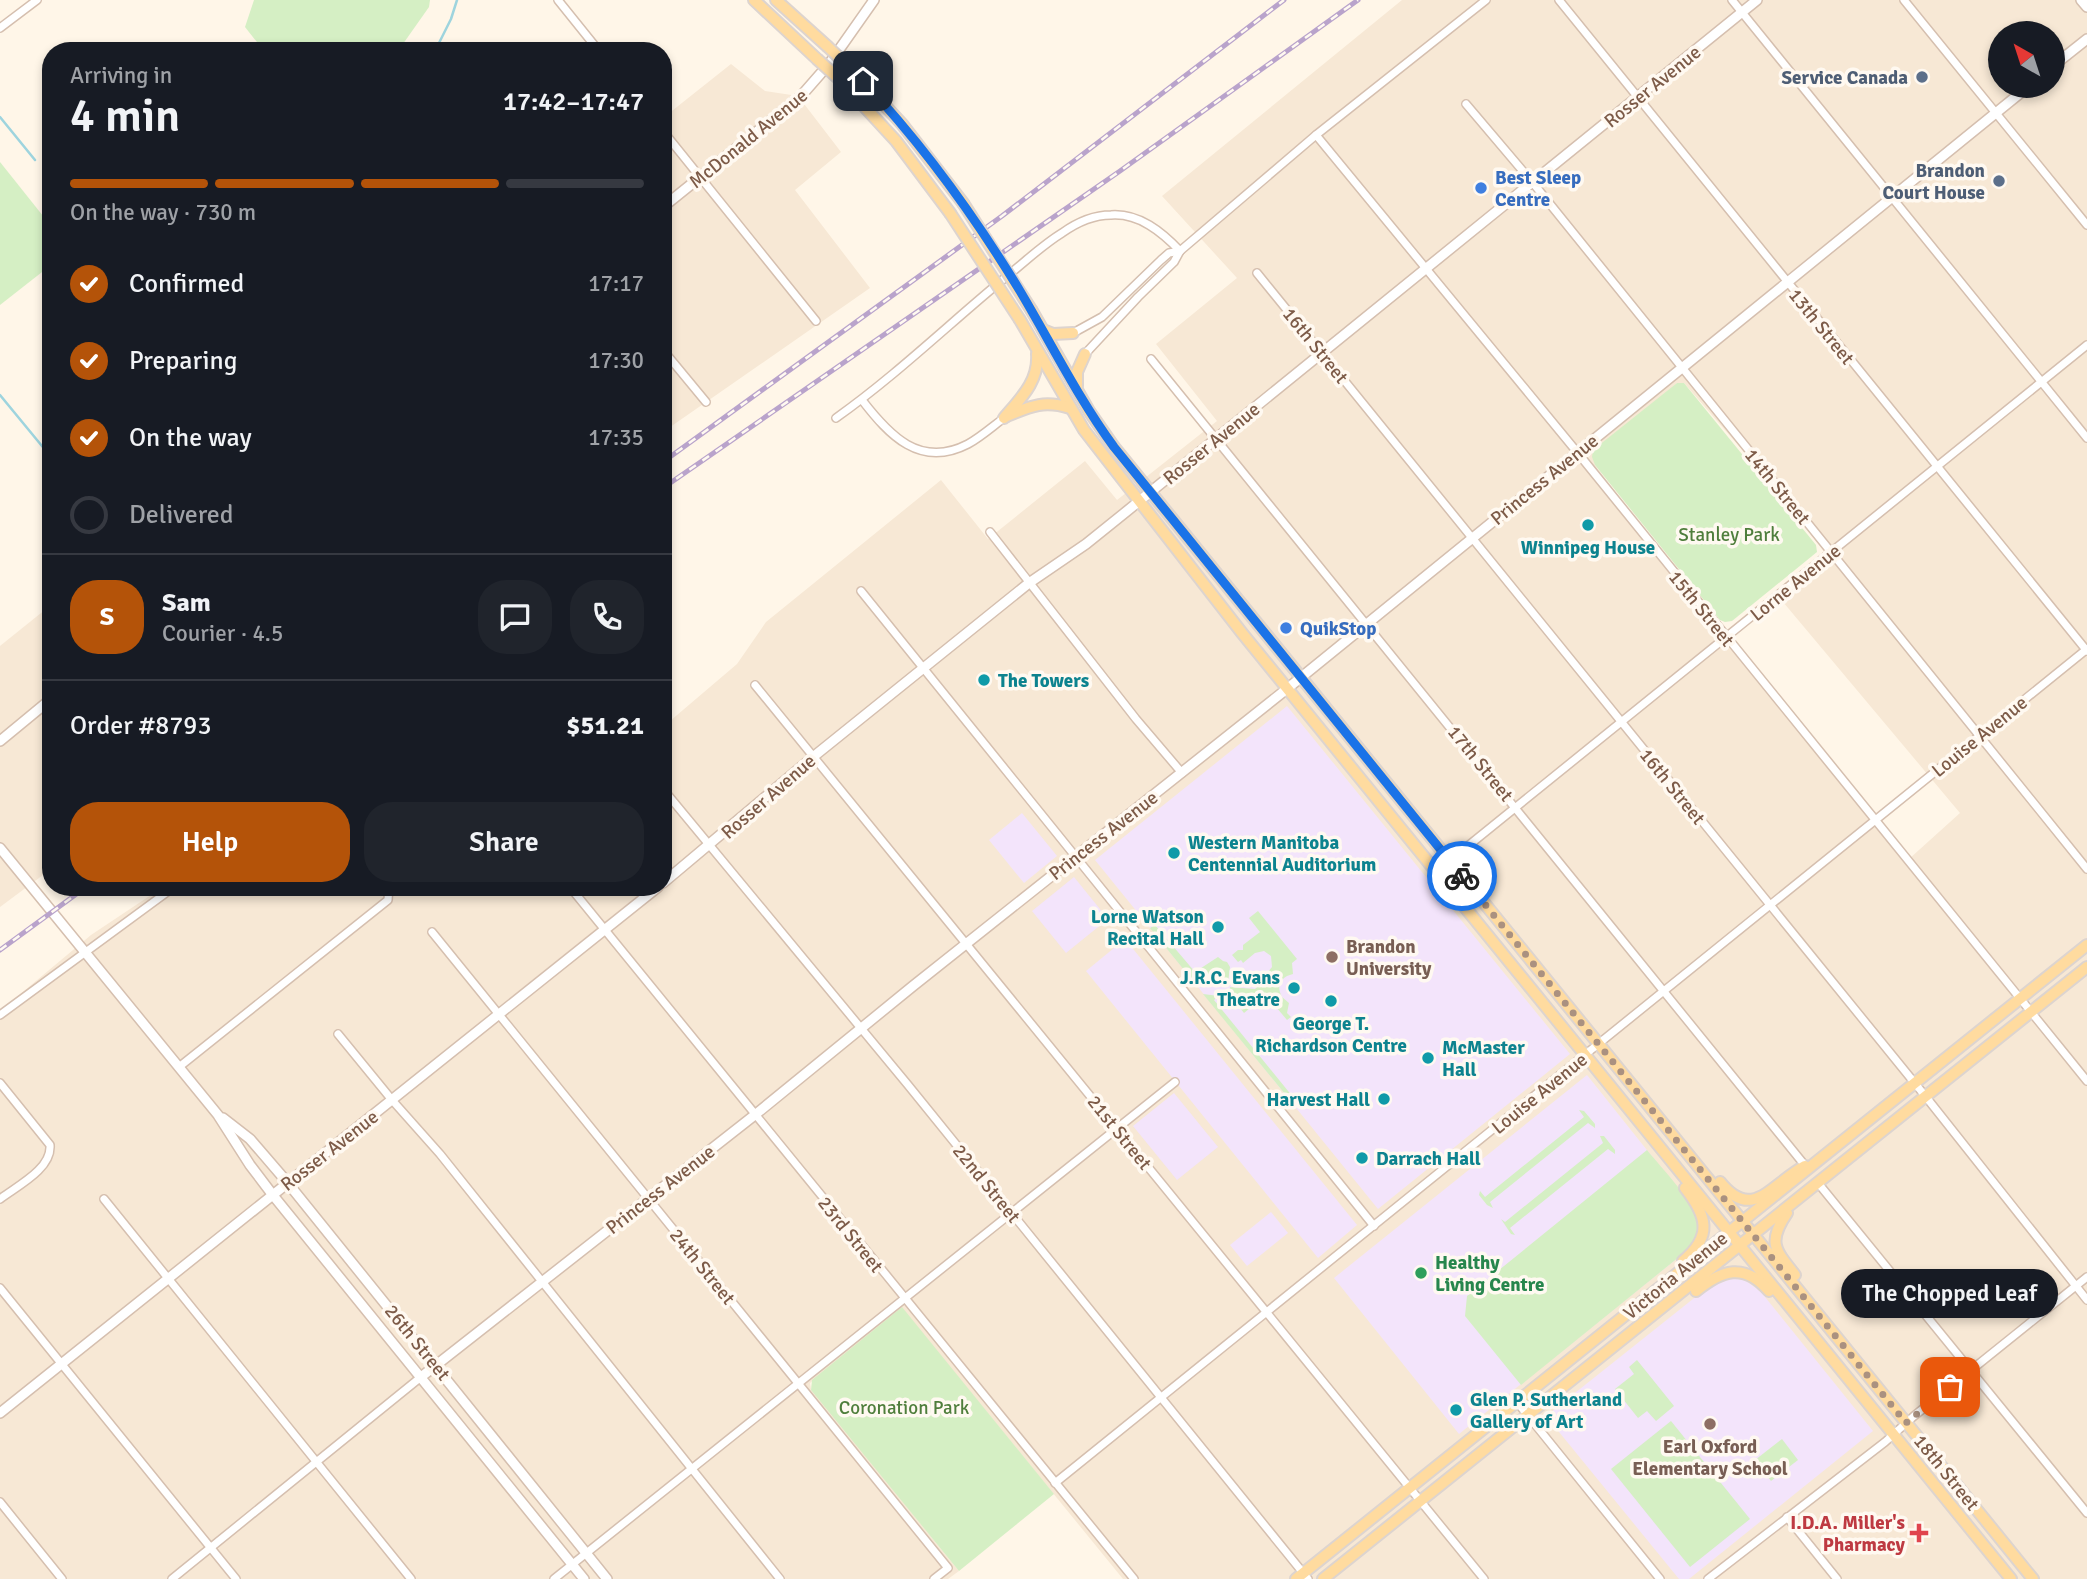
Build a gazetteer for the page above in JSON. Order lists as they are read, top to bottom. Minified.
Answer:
{"streets":{"main road":["Victoria Avenue","18th Street"],"street":["Rosser Avenue","McDonald Avenue","13th Street","16th Street","Princess Avenue","14th Street","Lorne Avenue","15th Street","Louise Avenue","17th Street","21st Street","22nd Street","23rd Street","24th Street","26th Street"]},"crossings":[["Rosser Avenue","13th Street"],["Rosser Avenue","16th Street"],["Rosser Avenue","14th Street"],["Rosser Avenue","15th Street"],["Rosser Avenue","17th Street"],["Rosser Avenue","21st Street"],["Rosser Avenue","22nd Street"],["Rosser Avenue","23rd Street"],["Rosser Avenue","24th Street"],["Rosser Avenue","26th Street"],["Rosser Avenue","18th Street"],["13th Street","Princess Avenue"],["13th Street","Lorne Avenue"],["13th Street","Louise Avenue"],["16th Street","Princess Avenue"],["16th Street","Lorne Avenue"],["16th Street","Louise Avenue"],["16th Street","Victoria Avenue"],["Princess Avenue","14th Street"],["Princess Avenue","15th Street"],["Princess Avenue","17th Street"],["Princess Avenue","21st Street"],["Princess Avenue","22nd Street"],["Princess Avenue","23rd Street"],["Princess Avenue","24th Street"],["Princess Avenue","26th Street"],["Princess Avenue","18th Street"],["14th Street","Lorne Avenue"],["14th Street","Louise Avenue"],["Lorne Avenue","15th Street"],["Lorne Avenue","17th Street"],["Lorne Avenue","18th Street"],["15th Street","Louise Avenue"],["15th Street","Victoria Avenue"],["Louise Avenue","17th Street"],["Louise Avenue","21st Street"],["Louise Avenue","22nd Street"],["Louise Avenue","23rd Street"],["Louise Avenue","18th Street"],["17th Street","Victoria Avenue"],["21st Street","Victoria Avenue"],["22nd Street","Victoria Avenue"],["Victoria Avenue","18th Street"]],"parks":["Stanley Park","Coronation Park"],"places":{"other":["Service Canada","Brandon Court House","Best Sleep Centre","Winnipeg House","QuikStop","The Towers","Western Manitoba Centennial Auditorium","Lorne Watson Recital Hall","Brandon University","J.R.C. Evans Theatre","George T. Richardson Centre","McMaster Hall","Harvest Hall","Darrach Hall","Healthy Living Centre","The Chopped Leaf","Glen P. Sutherland Gallery of Art","Earl Oxford Elementary School"],"health":["I.D.A. Miller's Pharmacy"]},"north":"top left","page":{"heading":["4 min","Arriving in","17:42–17:47"],"panel":["Sam","Courier · 4.5","Order #8793","$51.21"],"bar":"On the way · 730 m","list":[["Confirmed","17:17"],["Preparing","17:30"],["On the way","17:35"],"Delivered"],"round":"S","buttons":["Help","Share"],"bubble":"The Chopped Leaf"}}
